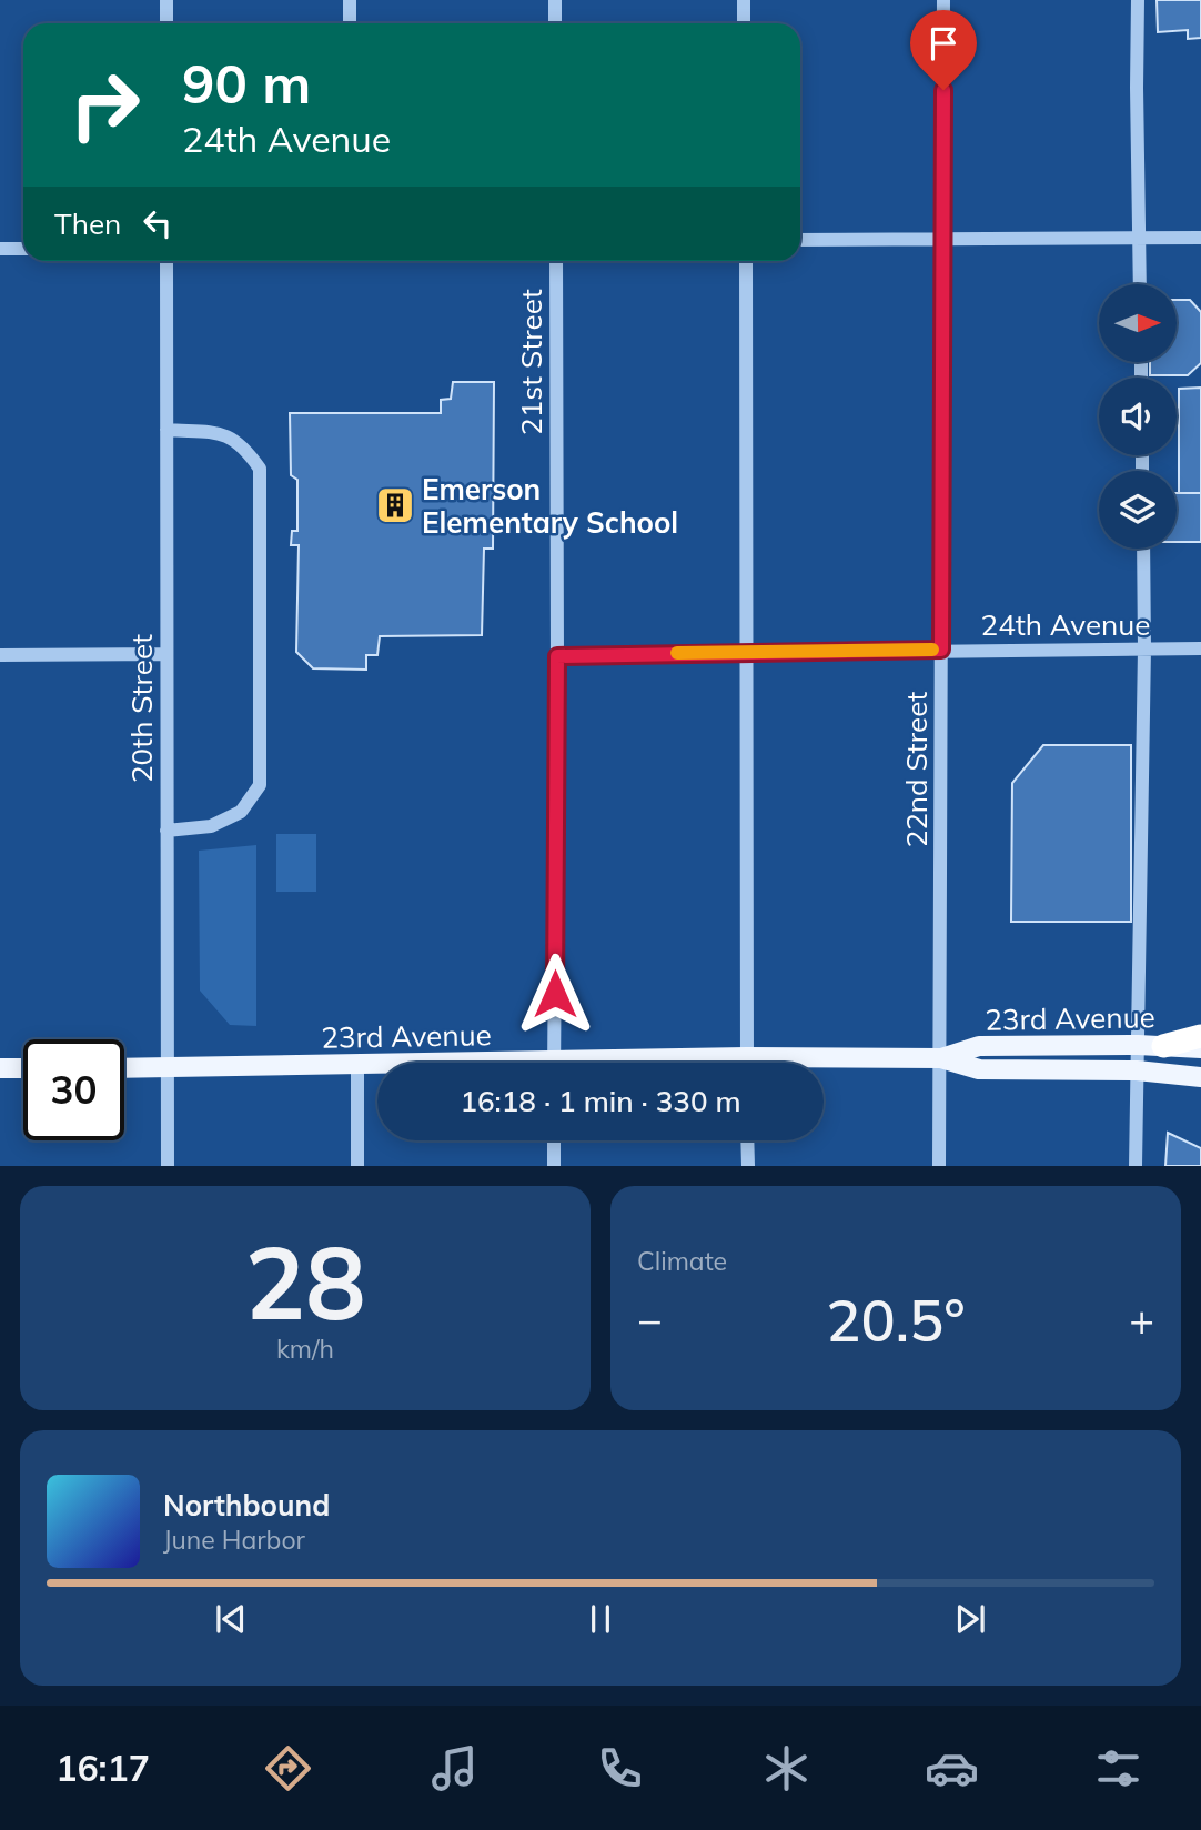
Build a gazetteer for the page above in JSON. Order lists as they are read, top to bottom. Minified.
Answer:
{"streets":{"main road":["23rd Avenue"],"street":["21st Street","24th Avenue","20th Street","22nd Street"]},"crossings":[["21st Street","24th Avenue"],["24th Avenue","22nd Street"],["20th Street","23rd Avenue"],["22nd Street","23rd Avenue"]],"places":{"building":["Emerson Elementary School"]},"north":"right","page":{"turn":["90 m","24th Avenue"],"then":"Then","limit":"30","trip":"16:18 · 1 min · 330 m","tile":[["28","km/h"],"Climate"],"heat":["−","20.5°","+"],"song":["Northbound","June Harbor"],"tabs":"16:17"}}
